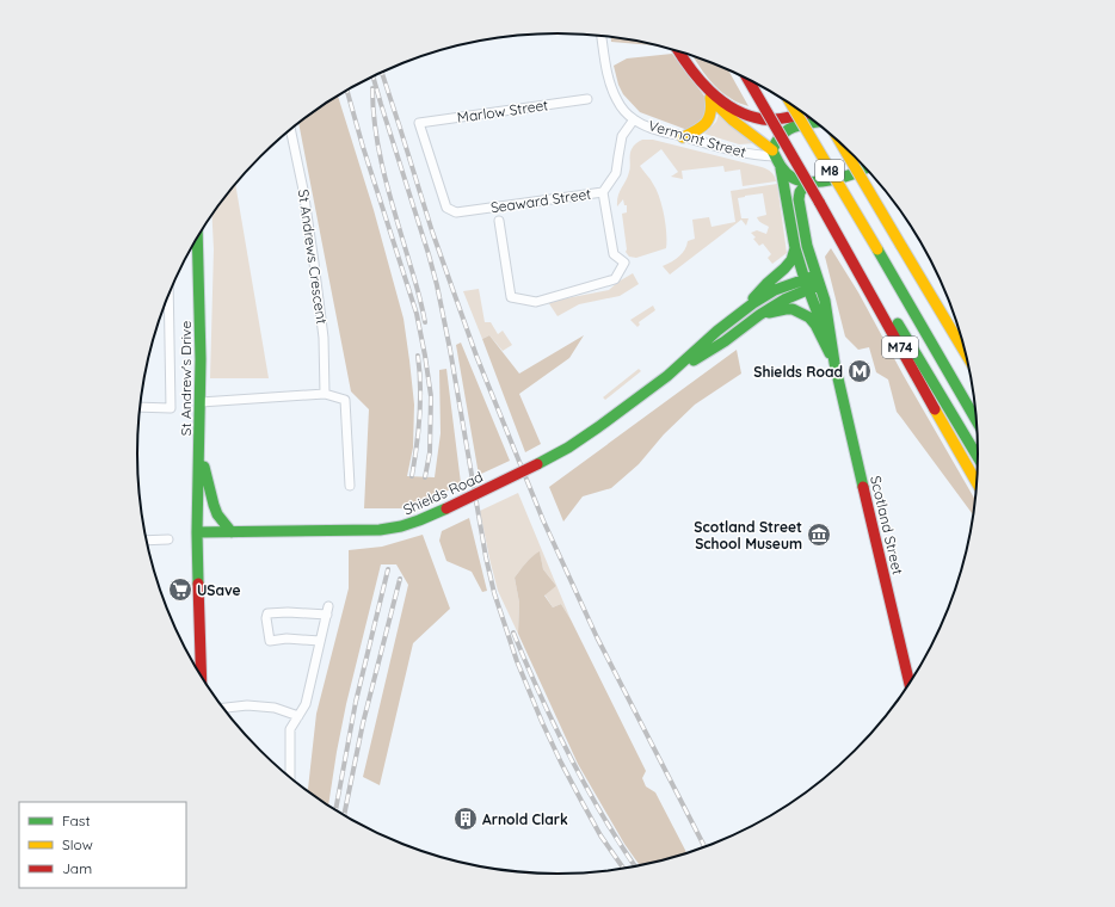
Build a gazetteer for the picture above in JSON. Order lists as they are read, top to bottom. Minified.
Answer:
{"streets":{"main road":["M8","M74","St Andrew's Drive","Shields Road","Scotland Street"],"street":["Marlow Street","Vermont Street","Seaward Street","St Andrews Crescent"]},"crossings":[["Marlow Street","Seaward Street"],["Vermont Street","Seaward Street"],["Vermont Street","Scotland Street"],["M8","M74"],["St Andrew's Drive","Shields Road"],["Shields Road","Scotland Street"]],"places":{"metro station":["Shields Road"],"museum":["Scotland Street School Museum"],"supermarket":["USave"],"building":["Arnold Clark"]},"legend":["Fast","Slow","Jam"]}
